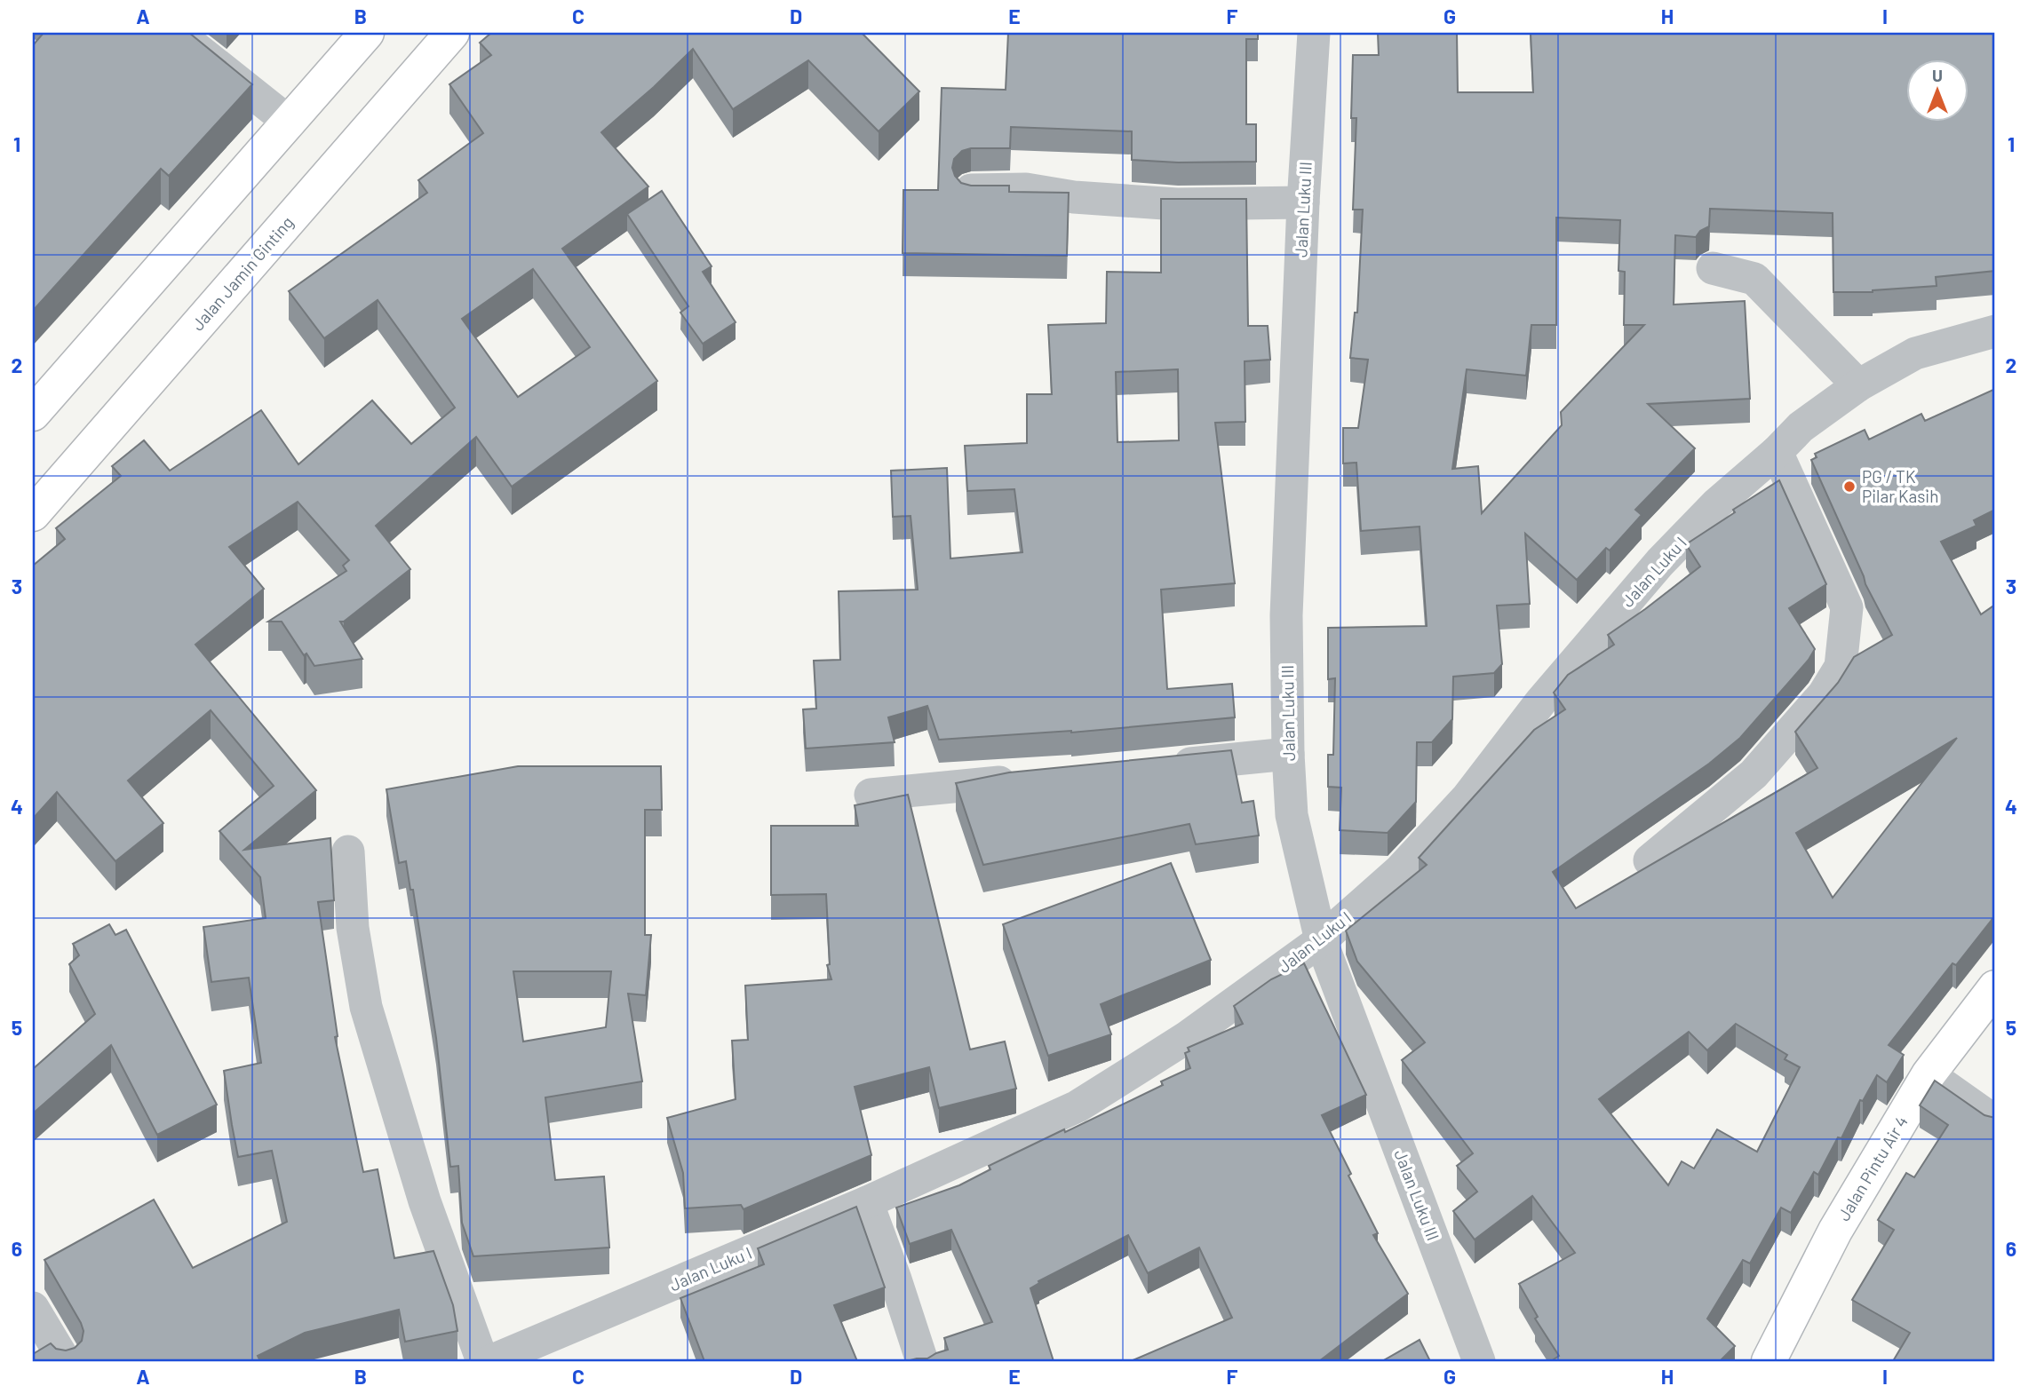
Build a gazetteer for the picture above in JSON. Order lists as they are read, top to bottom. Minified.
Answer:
{"streets":{"main road":["Jalan Jamin Ginting","Jalan Pintu Air 4"],"street":["Jalan Luku III","Jalan Luku I"]},"crossings":[["Jalan Luku III","Jalan Luku I"]],"places":["PG / TK Pilar Kasih"],"north":"top","grid":{"columns":["A","B","C","D","E","F","G","H","I"],"rows":["1","2","3","4","5","6"]}}
